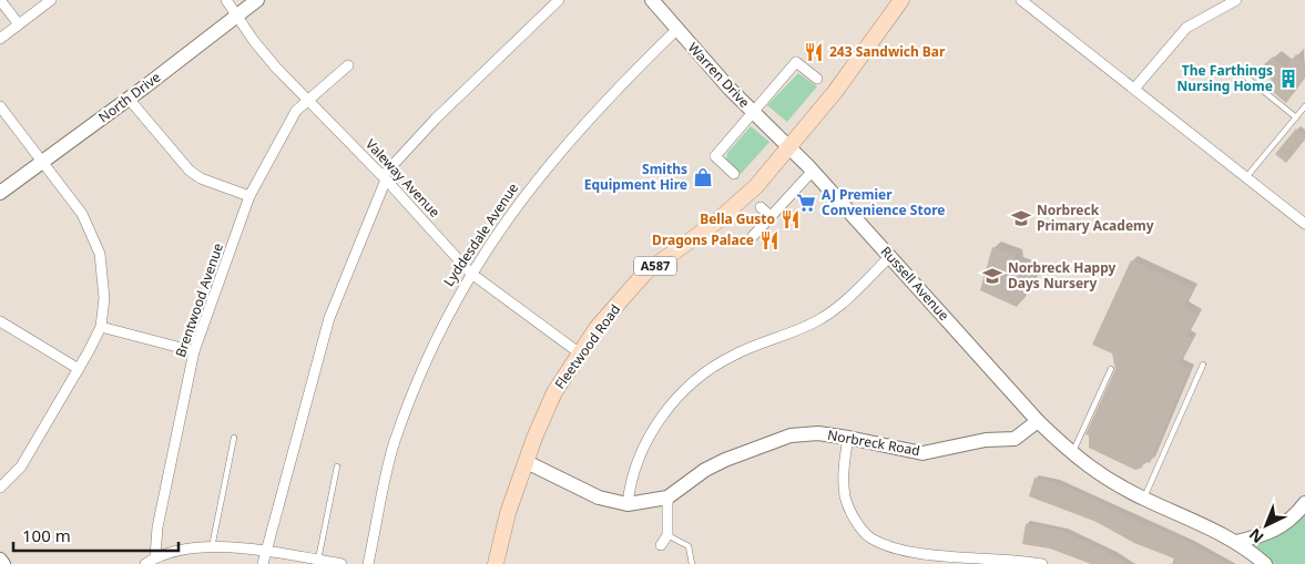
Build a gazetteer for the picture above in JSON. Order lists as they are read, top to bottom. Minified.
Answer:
{"streets":{"main road":["A587","Fleetwood Road"],"street":["Warren Drive","North Drive","Valeway Avenue","Lyddesdale Avenue","Russell Avenue","Brentwood Avenue","Norbreck Road"]},"crossings":[["Warren Drive","Lyddesdale Avenue"],["Warren Drive","Russell Avenue"],["Warren Drive","Fleetwood Road"],["North Drive","Valeway Avenue"],["Valeway Avenue","Lyddesdale Avenue"],["Valeway Avenue","Brentwood Avenue"],["Valeway Avenue","Fleetwood Road"],["Russell Avenue","Fleetwood Road"],["Russell Avenue","Norbreck Road"],["Fleetwood Road","Norbreck Road"]],"places":{"restaurant":["243 Sandwich Bar","Bella Gusto","Dragons Palace"],"building":["The Farthings Nursing Home"],"shop":["Smiths Equipment Hire"],"supermarket":["AJ Premier Convenience Store"],"school or university":["Norbreck Primary Academy","Norbreck Happy Days Nursery"]},"scale_bar":"100 m","north":"bottom left"}
